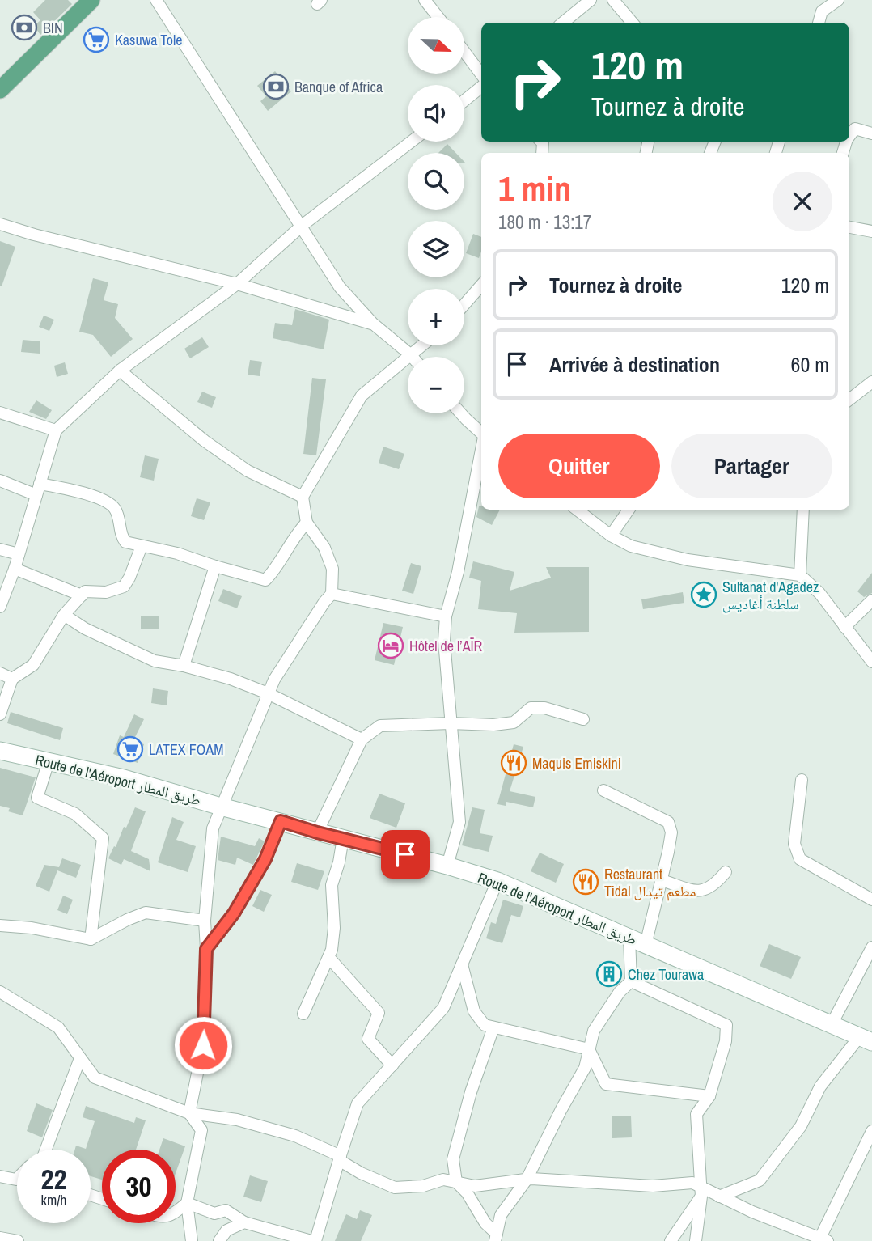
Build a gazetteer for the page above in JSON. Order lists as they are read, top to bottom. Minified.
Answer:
{"streets":{"main road":["Route de l'Aéroport طريق المطار"]},"places":{"bank":["BIN","Banque of Africa"],"supermarket":["Kasuwa Tole","LATEX FOAM"],"place":["Sultanat d'Agadez سلطنة أغاديس"],"hotel":["Hôtel de l’AÏR"],"restaurant":["Maquis Emiskini","Restaurant Tidal مطعم تيدال"],"building":["Chez Tourawa"]},"north":"right","page":{"map_buttons":["+","−"],"turn":["120 m","Tournez à droite"],"heading":["1 min","180 m · 13:17"],"list":[{"name":"Tournez à droite","value":"120 m"},{"name":"Arrivée à destination","value":"60 m"}],"buttons":["Quitter","Partager"],"speed":"22 km/h","limit":"30"}}
